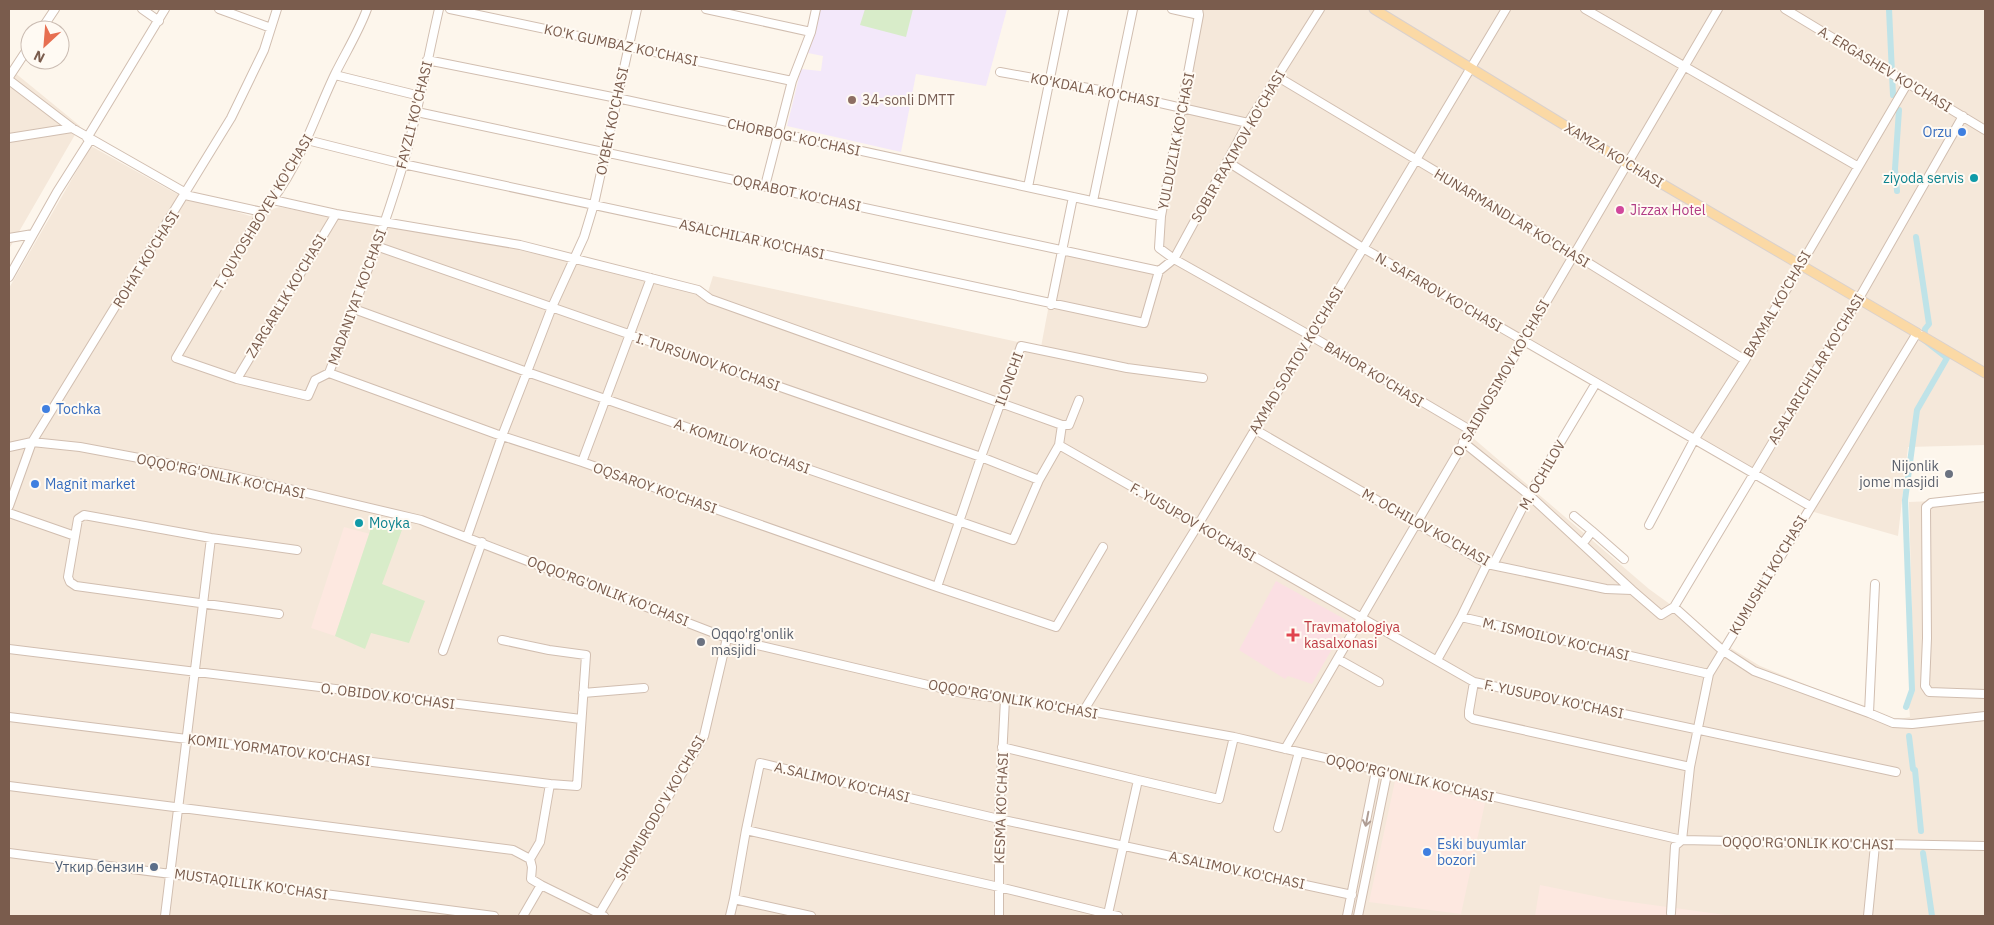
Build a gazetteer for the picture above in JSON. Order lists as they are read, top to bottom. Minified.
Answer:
{"streets":{"main road":["XAMZA KO'CHASI"],"street":["KO'K GUMBAZ KO'CHASI","A. ERGASHEV KO'CHASI","KO'KDALA KO'CHASI","FAYZLI KO'CHASI","OYBEK KO'CHASI","CHORBOG' KO'CHASI","YULDUZLIK KO'CHASI","SOBIR RAXIMOV KO'CHASI","OQRABOT KO'CHASI","T. QUYOSHBOYEV KO'CHASI","HUNARMANDLAR KO'CHASI","ASALCHILAR KO'CHASI","ROHAT KO'CHASI","N. SAFAROV KO'CHASI","ZARGARLIK KO'CHASI","MADANIYAT KO'CHASI","BAXMAL KO'CHASI","AXMAD SOATOV KO'CHASI","I. TURSUNOV KO'CHASI","ASALARICHILAR KO'CHASI","BAHOR KO'CHASI","O. SAIDNOSIMOV KO'CHASI","ILONCHI","A. KOMILOV KO'CHASI","M. OCHILOV","OQQO'RG'ONLIK KO'CHASI","OQSAROY KO'CHASI","F. YUSUPOV KO'CHASI","M. OCHILOV KO'CHASI","KUMUSHLI KO'CHASI","M. ISMOILOV KO'CHASI","O. OBIDOV KO'CHASI","KOMIL YORMATOV KO'CHASI","A.SALIMOV KO'CHASI","SHOMURODO'V KO'CHASI","KESMA KO'CHASI","MUSTAQILLIK KO'CHASI"]},"crossings":[["KO'K GUMBAZ KO'CHASI","OYBEK KO'CHASI"],["A. ERGASHEV KO'CHASI","BAXMAL KO'CHASI"],["A. ERGASHEV KO'CHASI","ASALARICHILAR KO'CHASI"],["KO'KDALA KO'CHASI","YULDUZLIK KO'CHASI"],["KO'KDALA KO'CHASI","SOBIR RAXIMOV KO'CHASI"],["FAYZLI KO'CHASI","CHORBOG' KO'CHASI"],["FAYZLI KO'CHASI","OQRABOT KO'CHASI"],["FAYZLI KO'CHASI","ASALCHILAR KO'CHASI"],["FAYZLI KO'CHASI","MADANIYAT KO'CHASI"],["OYBEK KO'CHASI","CHORBOG' KO'CHASI"],["OYBEK KO'CHASI","OQRABOT KO'CHASI"],["OYBEK KO'CHASI","ASALCHILAR KO'CHASI"],["OYBEK KO'CHASI","I. TURSUNOV KO'CHASI"],["OYBEK KO'CHASI","A. KOMILOV KO'CHASI"],["OYBEK KO'CHASI","OQQO'RG'ONLIK KO'CHASI"],["OYBEK KO'CHASI","OQSAROY KO'CHASI"],["CHORBOG' KO'CHASI","YULDUZLIK KO'CHASI"],["YULDUZLIK KO'CHASI","SOBIR RAXIMOV KO'CHASI"],["YULDUZLIK KO'CHASI","BAHOR KO'CHASI"],["SOBIR RAXIMOV KO'CHASI","HUNARMANDLAR KO'CHASI"],["SOBIR RAXIMOV KO'CHASI","N. SAFAROV KO'CHASI"],["SOBIR RAXIMOV KO'CHASI","BAHOR KO'CHASI"],["XAMZA KO'CHASI","BAXMAL KO'CHASI"],["XAMZA KO'CHASI","AXMAD SOATOV KO'CHASI"],["XAMZA KO'CHASI","ASALARICHILAR KO'CHASI"],["XAMZA KO'CHASI","O. SAIDNOSIMOV KO'CHASI"],["XAMZA KO'CHASI","KUMUSHLI KO'CHASI"],["OQRABOT KO'CHASI","ASALCHILAR KO'CHASI"],["T. QUYOSHBOYEV KO'CHASI","ASALCHILAR KO'CHASI"],["T. QUYOSHBOYEV KO'CHASI","ZARGARLIK KO'CHASI"],["HUNARMANDLAR KO'CHASI","BAXMAL KO'CHASI"],["HUNARMANDLAR KO'CHASI","AXMAD SOATOV KO'CHASI"],["HUNARMANDLAR KO'CHASI","O. SAIDNOSIMOV KO'CHASI"],["ROHAT KO'CHASI","OQQO'RG'ONLIK KO'CHASI"],["N. SAFAROV KO'CHASI","BAXMAL KO'CHASI"],["N. SAFAROV KO'CHASI","AXMAD SOATOV KO'CHASI"],["N. SAFAROV KO'CHASI","ASALARICHILAR KO'CHASI"],["N. SAFAROV KO'CHASI","O. SAIDNOSIMOV KO'CHASI"],["N. SAFAROV KO'CHASI","M. OCHILOV"],["N. SAFAROV KO'CHASI","KUMUSHLI KO'CHASI"],["MADANIYAT KO'CHASI","I. TURSUNOV KO'CHASI"],["MADANIYAT KO'CHASI","A. KOMILOV KO'CHASI"],["MADANIYAT KO'CHASI","OQSAROY KO'CHASI"],["AXMAD SOATOV KO'CHASI","BAHOR KO'CHASI"],["AXMAD SOATOV KO'CHASI","OQQO'RG'ONLIK KO'CHASI"],["AXMAD SOATOV KO'CHASI","F. YUSUPOV KO'CHASI"],["AXMAD SOATOV KO'CHASI","M. OCHILOV KO'CHASI"],["I. TURSUNOV KO'CHASI","ILONCHI"],["I. TURSUNOV KO'CHASI","A. KOMILOV KO'CHASI"],["ASALARICHILAR KO'CHASI","M. OCHILOV KO'CHASI"],["BAHOR KO'CHASI","O. SAIDNOSIMOV KO'CHASI"],["O. SAIDNOSIMOV KO'CHASI","OQQO'RG'ONLIK KO'CHASI"],["O. SAIDNOSIMOV KO'CHASI","F. YUSUPOV KO'CHASI"],["O. SAIDNOSIMOV KO'CHASI","M. OCHILOV KO'CHASI"],["ILONCHI","A. KOMILOV KO'CHASI"],["ILONCHI","OQSAROY KO'CHASI"],["A. KOMILOV KO'CHASI","F. YUSUPOV KO'CHASI"],["M. OCHILOV","M. OCHILOV KO'CHASI"],["M. OCHILOV","M. ISMOILOV KO'CHASI"],["OQQO'RG'ONLIK KO'CHASI","KUMUSHLI KO'CHASI"],["OQQO'RG'ONLIK KO'CHASI","SHOMURODO'V KO'CHASI"],["OQQO'RG'ONLIK KO'CHASI","KESMA KO'CHASI"],["F. YUSUPOV KO'CHASI","KUMUSHLI KO'CHASI"],["M. OCHILOV KO'CHASI","M. ISMOILOV KO'CHASI"],["KUMUSHLI KO'CHASI","M. ISMOILOV KO'CHASI"],["O. OBIDOV KO'CHASI","KOMIL YORMATOV KO'CHASI"],["A.SALIMOV KO'CHASI","KESMA KO'CHASI"]],"places":{"other":["34-sonli DMTT","Orzu","ziyoda servis","Jizzax Hotel","Tochka","Nijonlik jome masjidi","Magnit market","Moyka","Oqqo'rg'onlik masjidi","Eski buyumlar bozori","Уткир бензин"],"health":["Travmatologiya kasalxonasi"]},"north":"bottom left"}
